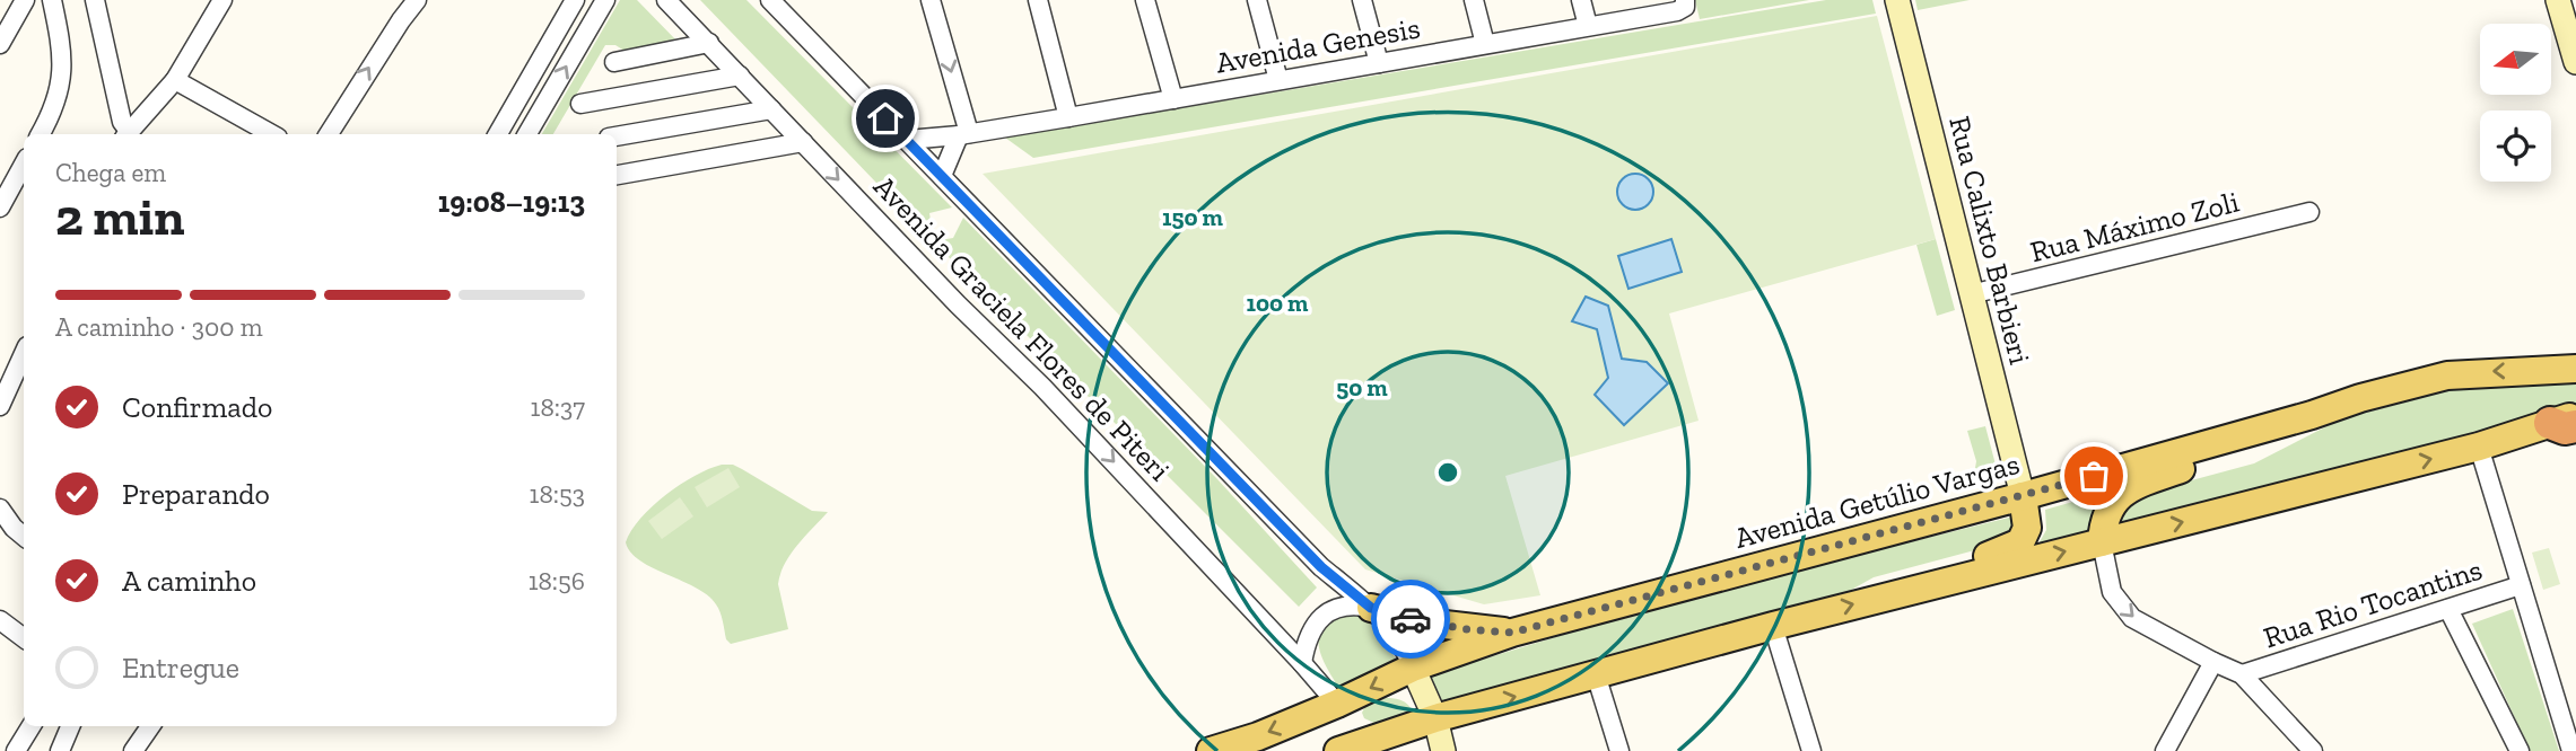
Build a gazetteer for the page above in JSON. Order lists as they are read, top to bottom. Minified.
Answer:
{"streets":{"main road":["Avenida Getúlio Vargas"],"street":["Avenida Genesis","Rua Máximo Zoli","Rua Calixto Barbieri","Avenida Graciela Flores de Piteri","Rua Rio Tocantins"]},"crossings":[["Avenida Genesis","Avenida Graciela Flores de Piteri"],["Rua Máximo Zoli","Rua Calixto Barbieri"],["Rua Calixto Barbieri","Avenida Getúlio Vargas"],["Avenida Graciela Flores de Piteri","Avenida Getúlio Vargas"]],"north":"left","page":{"heading":["2 min","Chega em","19:08–19:13"],"bar":"A caminho · 300 m","list":[["Confirmado","18:37"],["Preparando","18:53"],["A caminho","18:56"],"Entregue"]},"rings":["150 m","100 m","50 m"]}
